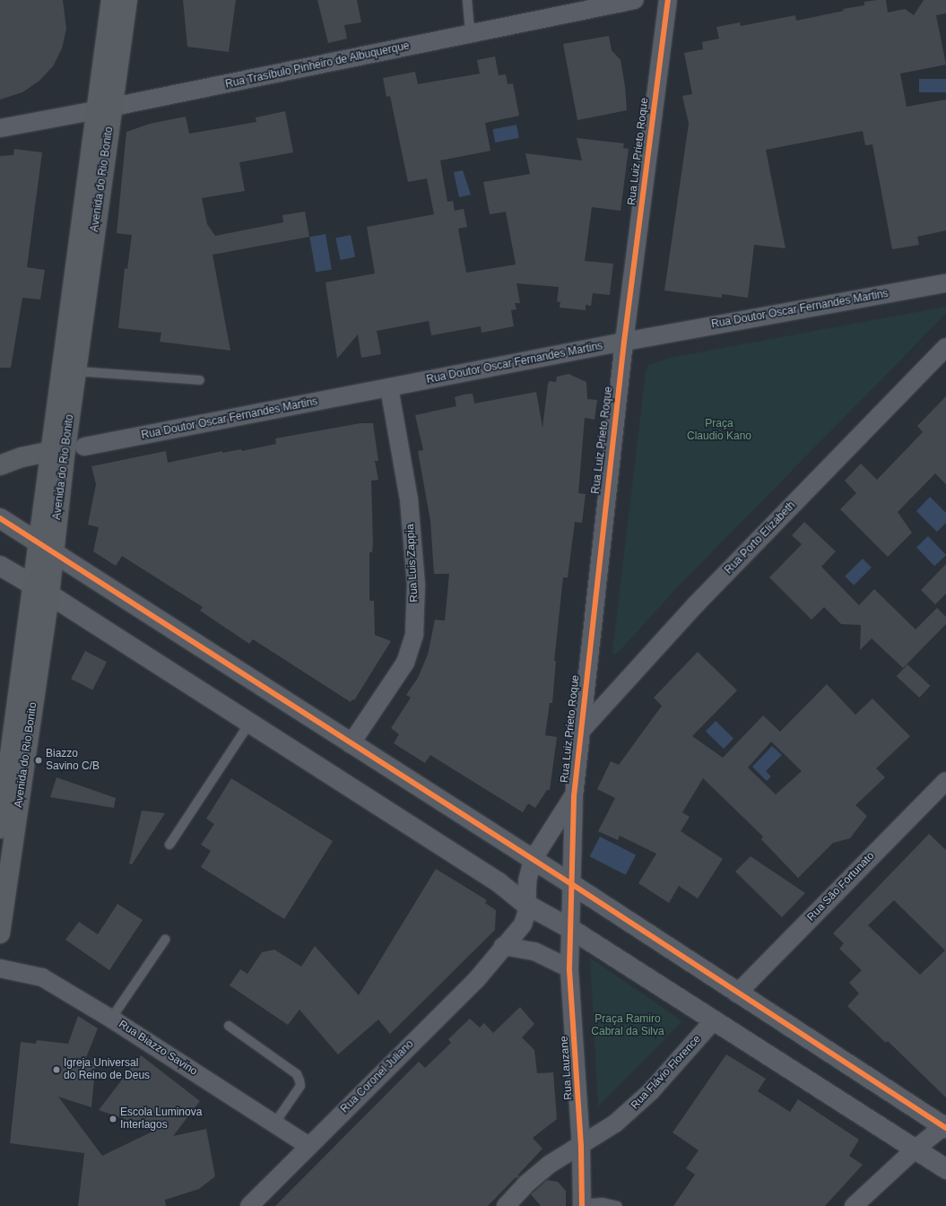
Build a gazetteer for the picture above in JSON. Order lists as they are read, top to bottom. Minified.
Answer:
{"streets":{"main road":["Avenida do Rio Bonito"],"street":["Rua Trasíbulo Pinheiro de Albuquerque","Rua Luiz Prieto Roque","Rua Doutor Oscar Fernandes Martins","Rua Porto Elizabeth","Rua Luis Zappia","Rua São Fortunato","Rua Biazzo Savino","Rua Lauzane","Rua Flávio Florence","Rua Coronel Juliano"]},"crossings":[["Rua Trasíbulo Pinheiro de Albuquerque","Avenida do Rio Bonito"],["Rua Luiz Prieto Roque","Rua Doutor Oscar Fernandes Martins"],["Rua Luiz Prieto Roque","Rua Porto Elizabeth"],["Rua Luiz Prieto Roque","Rua Lauzane"],["Rua Luiz Prieto Roque","Rua Coronel Juliano"],["Rua Doutor Oscar Fernandes Martins","Rua Luis Zappia"],["Rua Biazzo Savino","Rua Coronel Juliano"],["Rua Lauzane","Rua Flávio Florence"]],"parks":["Praça Claudio Kano","Praça Ramiro Cabral da Silva"],"places":["Biazzo Savino C/B","Igreja Universal do Reino de Deus","Escola Luminova Interlagos"]}
